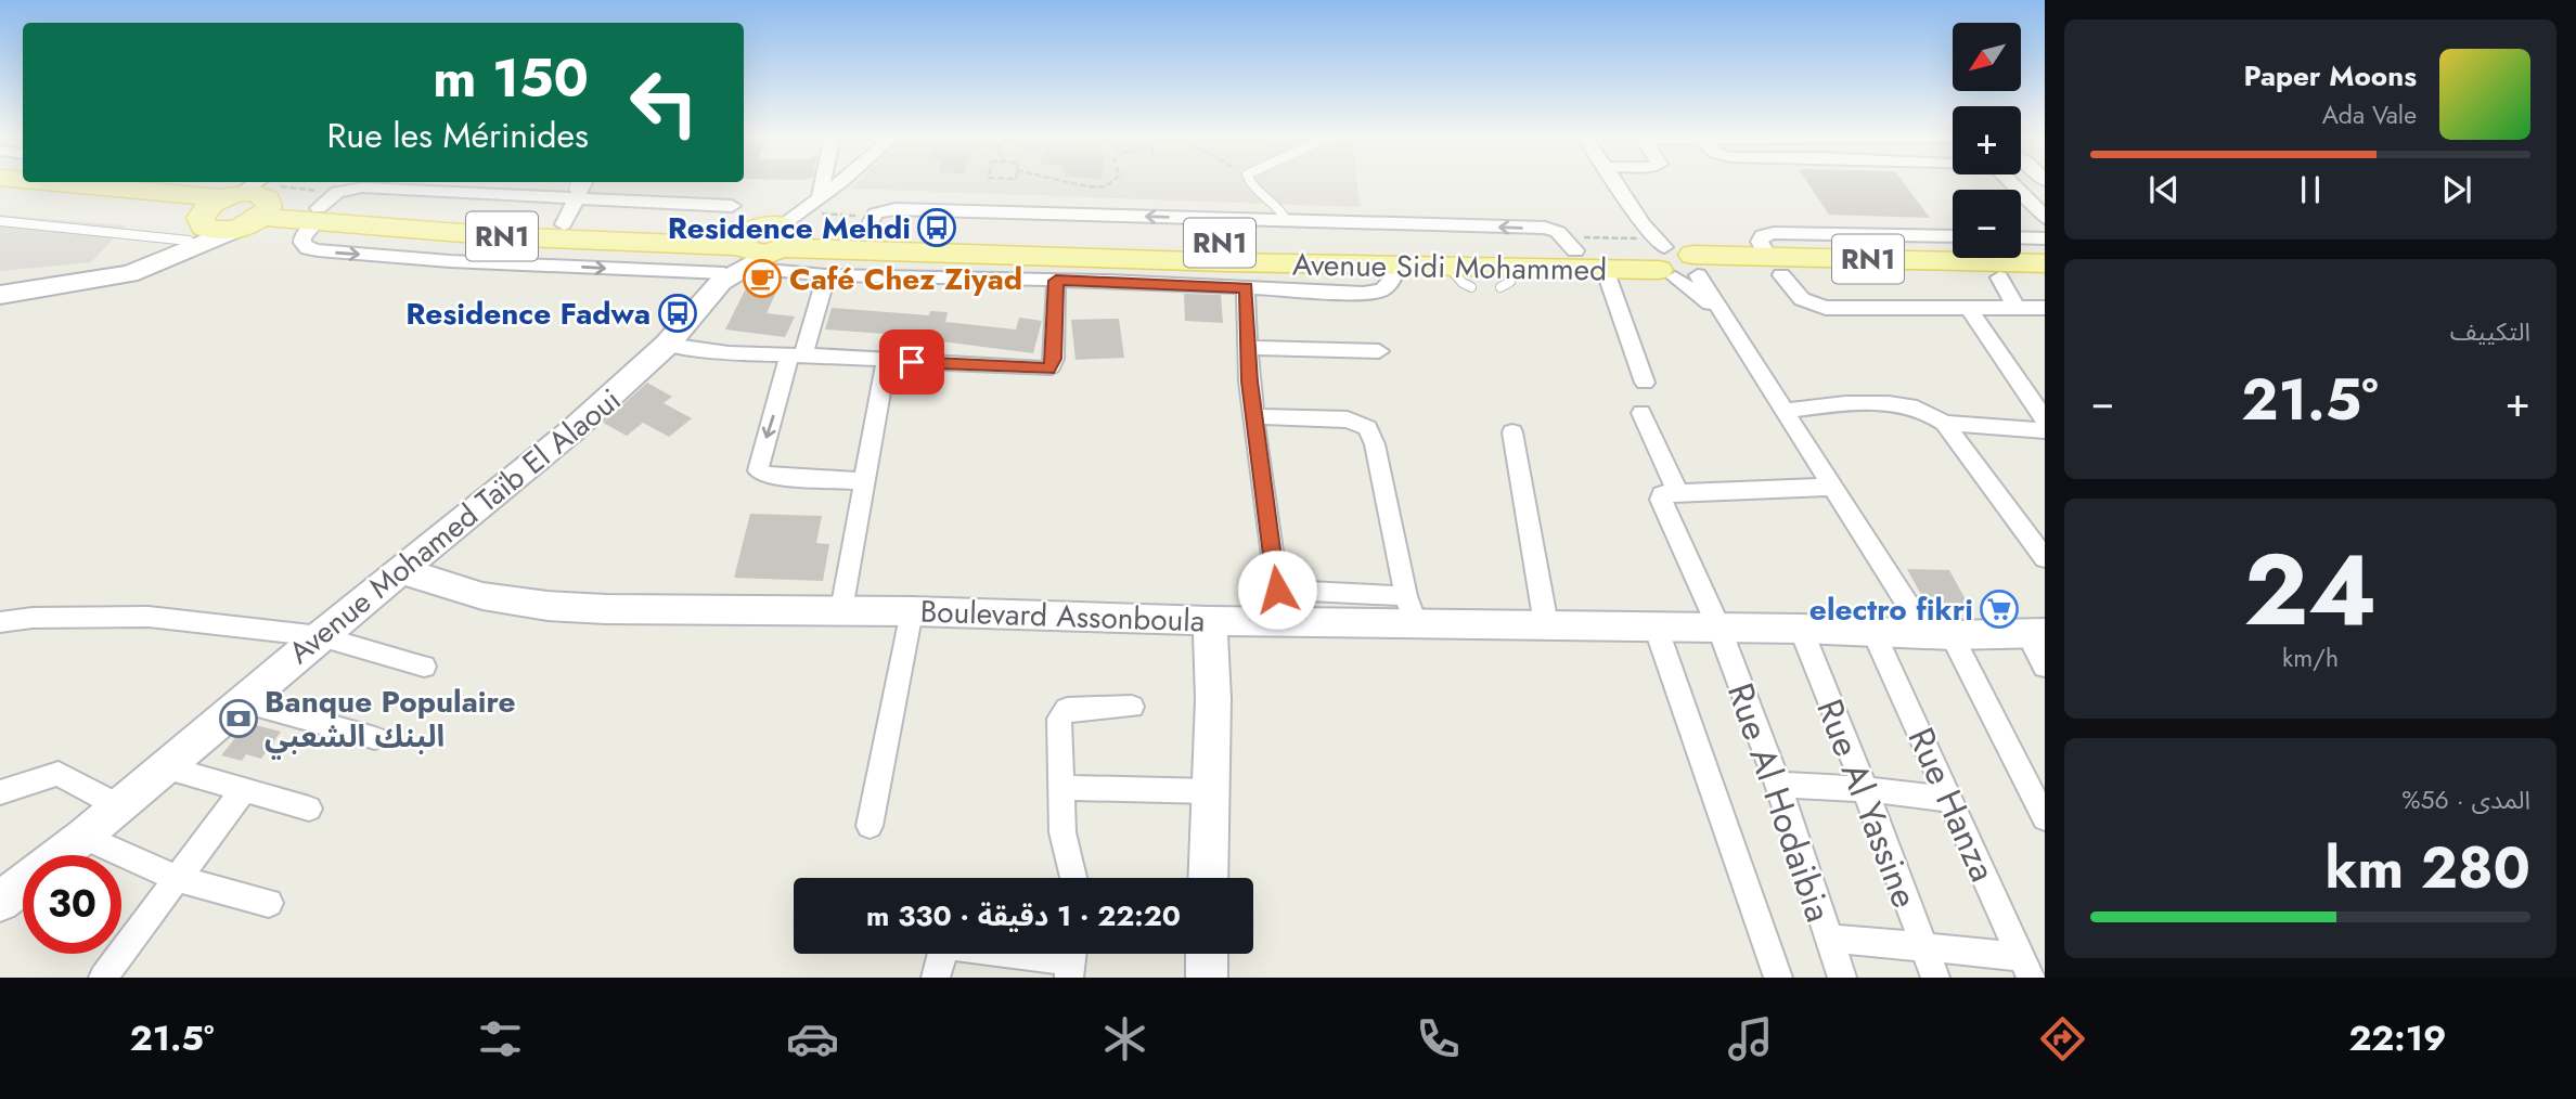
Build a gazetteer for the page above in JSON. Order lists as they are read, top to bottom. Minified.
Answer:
{"streets":{"main road":["RN1","Avenue Sidi Mohammed"],"street":["Avenue Mohamed Taïb El Alaoui","Boulevard Assonboula","Rue Al Hodaibia","Rue Al Yassine","Rue Hanza"]},"crossings":[["Avenue Sidi Mohammed","Avenue Mohamed Taïb El Alaoui"],["Avenue Mohamed Taïb El Alaoui","Boulevard Assonboula"],["Boulevard Assonboula","Rue Al Hodaibia"],["Boulevard Assonboula","Rue Al Yassine"],["Boulevard Assonboula","Rue Hanza"]],"places":{"bus stop":["Residence Mehdi","Residence Fadwa"],"cafe":["Café Chez Ziyad"],"supermarket":["electro fikri"],"bank":["Banque Populaire البنك الشعبي"]},"north":"bottom left","page":{"map_buttons":["+","−"],"turn":["150 m","Rue les Mérinides"],"song":["Paper Moons","Ada Vale"],"tile":["التكييف",["24","km/h"],["المدى · 56%","280 km"]],"heat":["−","21.5°","+"],"limit":"30","trip":"22:20 · 1 دقيقة · 330 m","tabs":["22:19","21.5°"]}}
